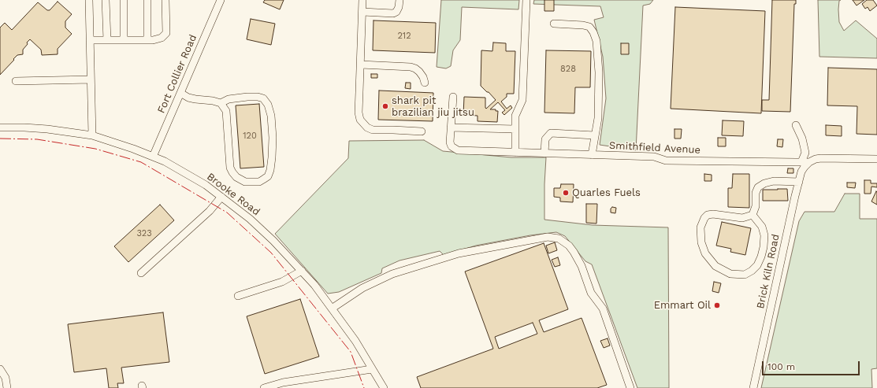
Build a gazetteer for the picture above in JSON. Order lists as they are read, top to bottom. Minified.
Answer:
{"streets":{"street":["Fort Collier Road","Smithfield Avenue","Brooke Road","Brick Kiln Road"]},"crossings":[["Fort Collier Road","Brooke Road"],["Smithfield Avenue","Brick Kiln Road"]],"places":["shark pit brazilian jiu jitsu","Quarles Fuels","Emmart Oil"],"house_numbers":["212","828","120","323"],"scale_bar":"100 m"}
